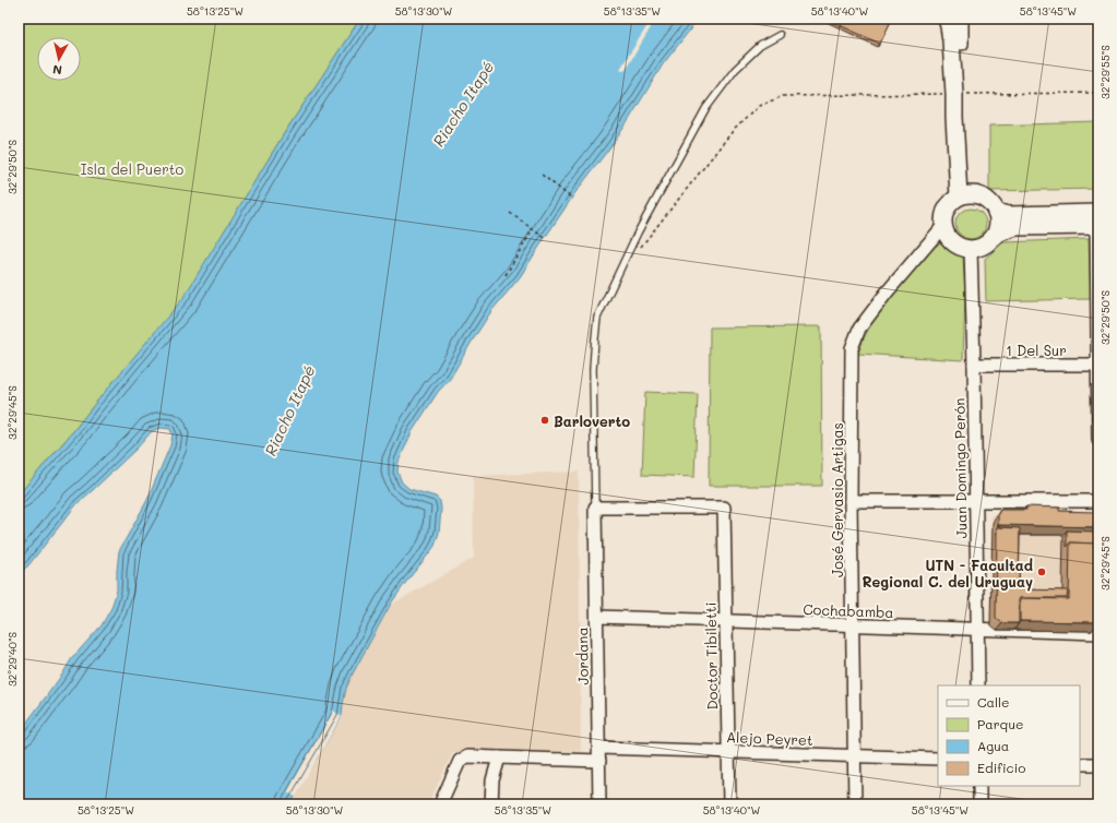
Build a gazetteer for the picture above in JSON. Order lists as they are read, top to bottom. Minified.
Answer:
{"streets":{"street":["1 Del Sur","Juan Domingo Perón","José Gervasio Artigas","Cochabamba","Jordana","Doctor Tibiletti","Alejo Peyret"]},"crossings":[["1 Del Sur","Juan Domingo Perón"],["Juan Domingo Perón","José Gervasio Artigas"],["Juan Domingo Perón","Cochabamba"],["José Gervasio Artigas","Cochabamba"],["José Gervasio Artigas","Alejo Peyret"],["Cochabamba","Jordana"],["Cochabamba","Doctor Tibiletti"],["Jordana","Doctor Tibiletti"],["Jordana","Alejo Peyret"],["Doctor Tibiletti","Alejo Peyret"]],"water":["Riacho Itapé"],"parks":["Isla del Puerto"],"places":["Barloverto","UTN - Facultad Regional C. del Uruguay"],"legend":["Calle","Parque","Agua","Edificio"],"north":"bottom","coordinates":["58°13'25\"W","58°13'30\"W","58°13'35\"W","58°13'40\"W","58°13'45\"W","32°29'55\"S","32°29'50\"S","32°29'45\"S","32°29'40\"S"]}
